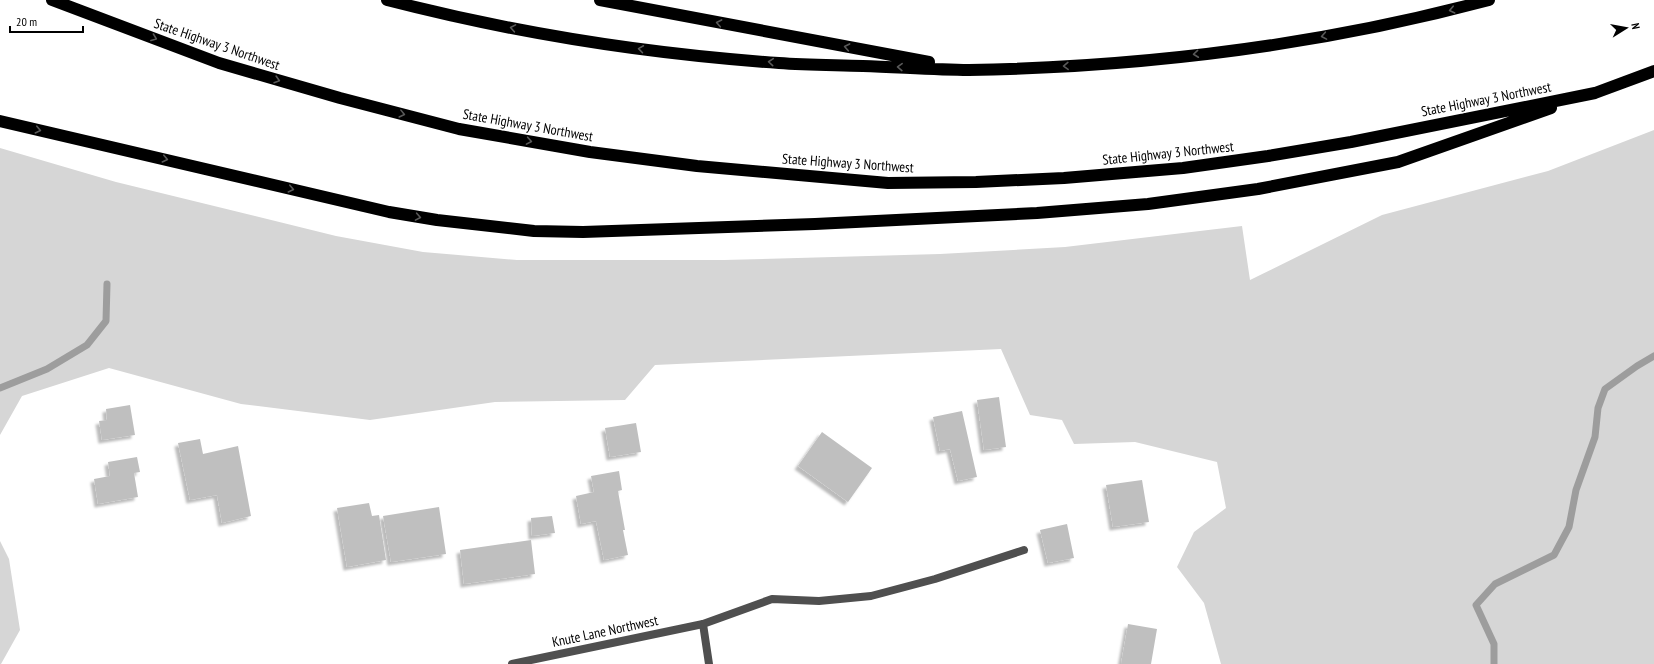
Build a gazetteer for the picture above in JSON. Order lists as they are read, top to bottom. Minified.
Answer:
{"streets":{"highway":["State Highway 3 Northwest"],"street":["Knute Lane Northwest"]},"scale_bar":"20 m","north":"right"}
